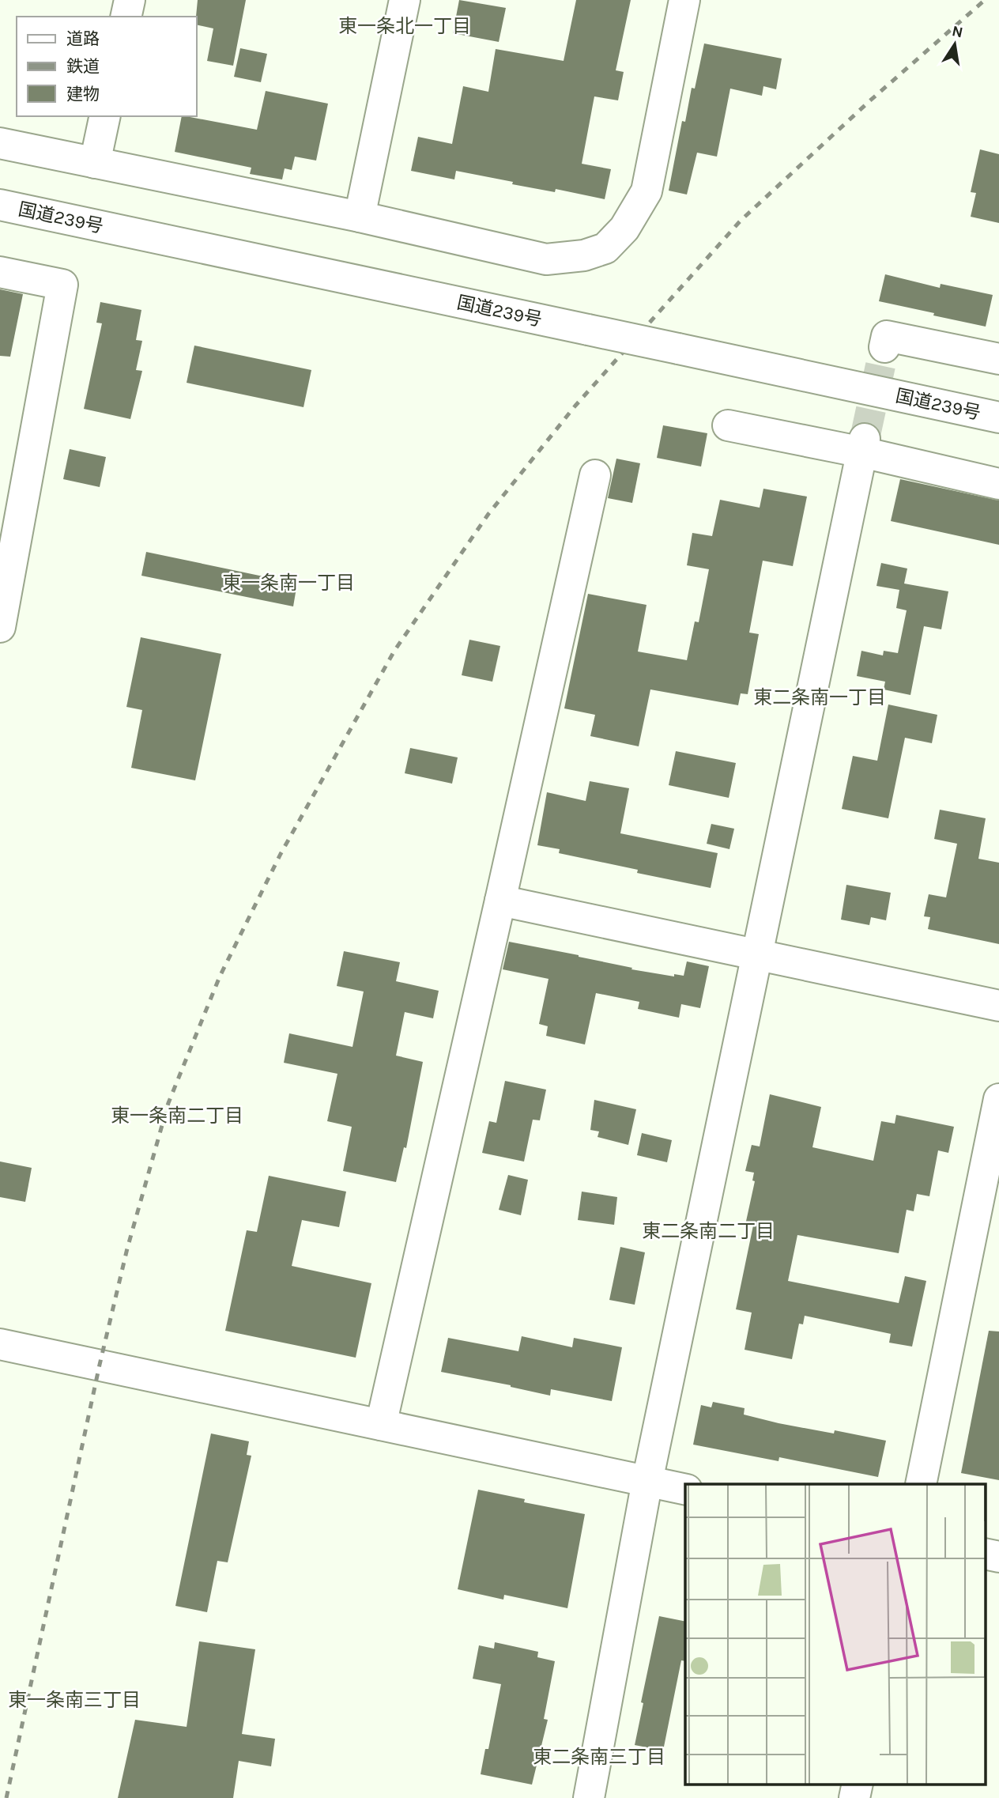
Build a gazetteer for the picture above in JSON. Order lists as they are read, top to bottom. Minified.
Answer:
{"streets":{"main road":["国道239号"]},"districts":["東一条北一丁目","東一条南一丁目","東二条南一丁目","東一条南二丁目","東二条南二丁目","東一条南三丁目","東二条南三丁目"],"legend":["道路","鉄道","建物"],"north":"top"}
